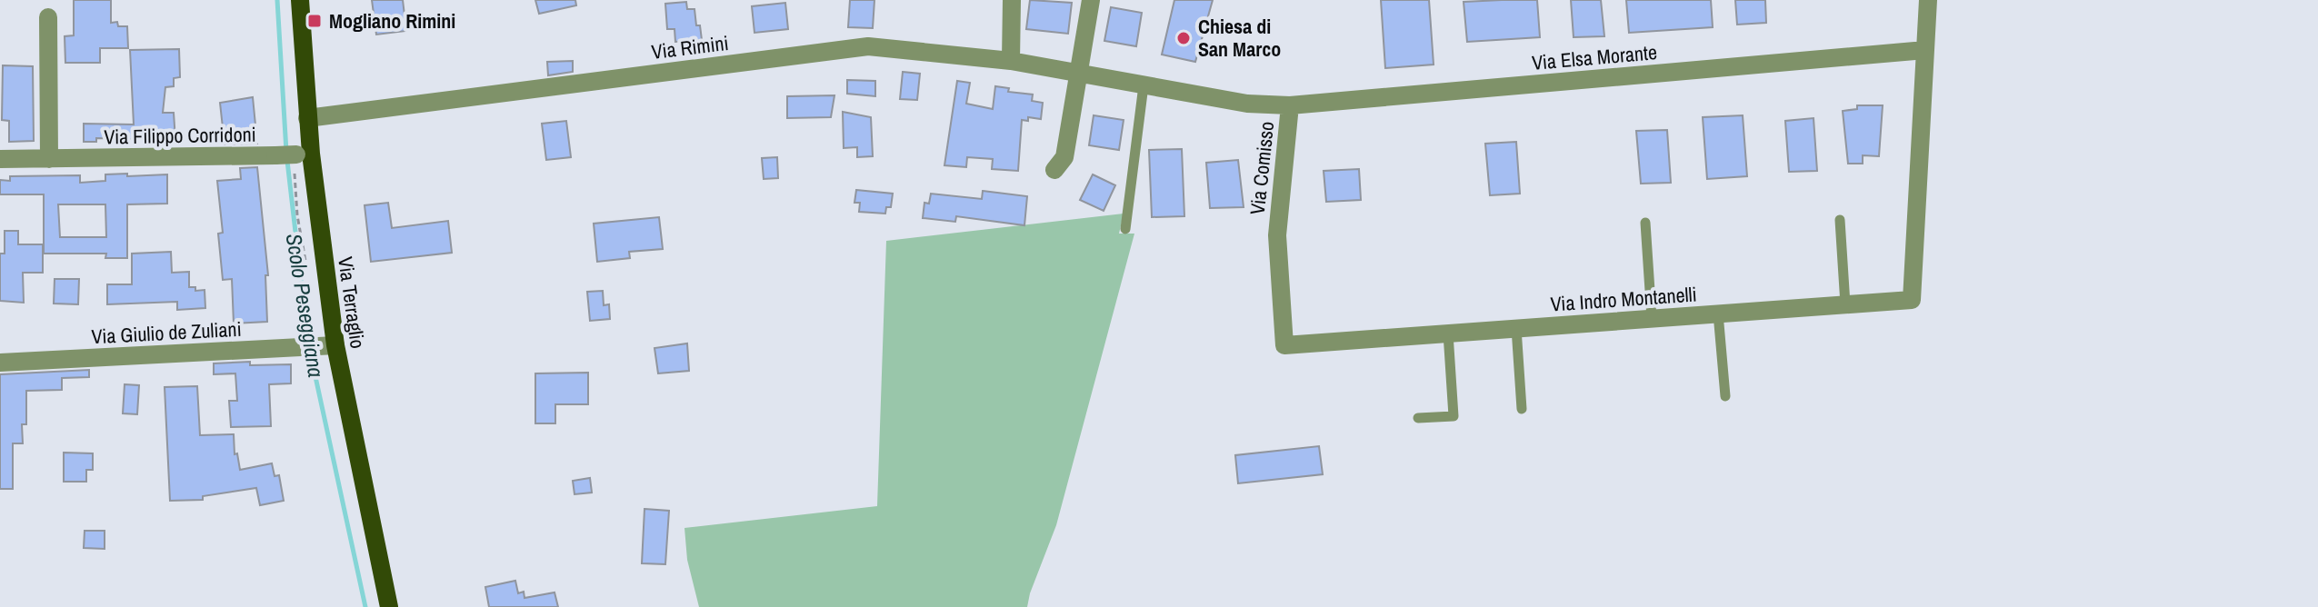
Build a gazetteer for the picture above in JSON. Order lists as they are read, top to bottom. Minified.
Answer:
{"streets":{"main road":["Via Terraglio"],"street":["Via Rimini","Via Elsa Morante","Via Filippo Corridoni","Via Comisso","Via Indro Montanelli","Via Giulio de Zuliani"]},"crossings":[["Via Rimini","Via Elsa Morante"],["Via Rimini","Via Terraglio"],["Via Elsa Morante","Via Comisso"],["Via Elsa Morante","Via Indro Montanelli"],["Via Filippo Corridoni","Via Terraglio"],["Via Comisso","Via Indro Montanelli"],["Via Terraglio","Via Giulio de Zuliani"]],"water":["Scolo Peseggiana"],"places":{"transit":["Mogliano Rimini"],"other":["Chiesa di San Marco"]}}
